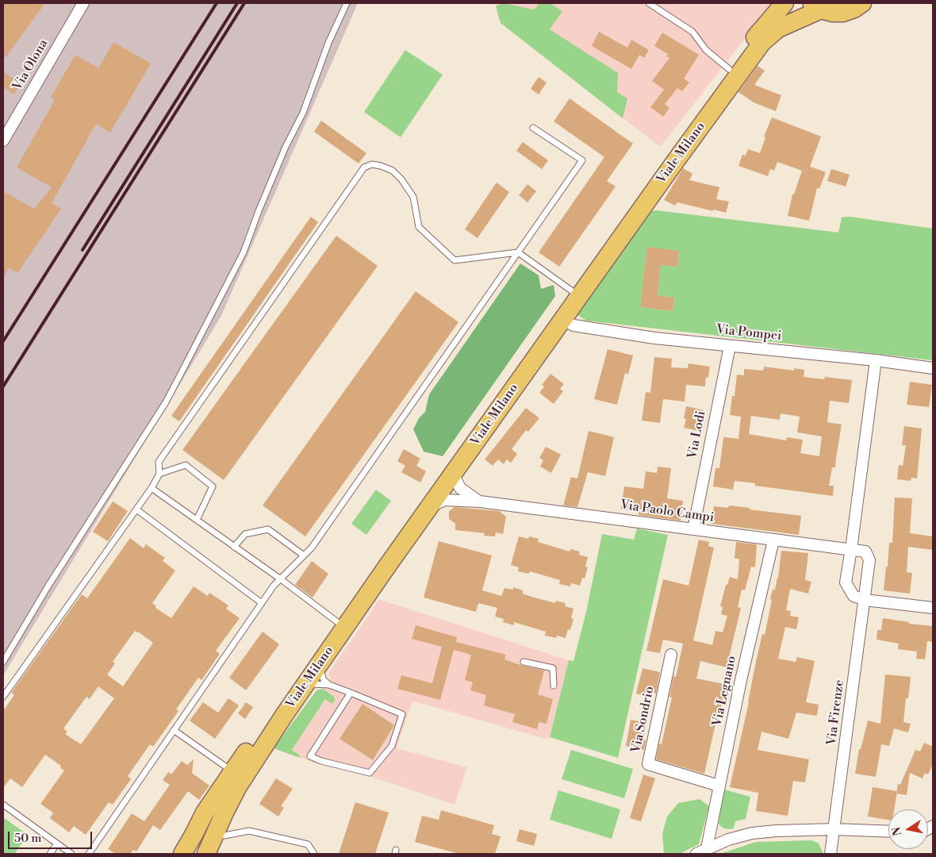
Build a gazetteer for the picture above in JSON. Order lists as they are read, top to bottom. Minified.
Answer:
{"streets":{"main road":["Viale Milano"],"street":["Via Olona","Via Pompei","Via Lodi","Via Paolo Campi","Via Legnano","Via Firenze","Via Sondrio"]},"crossings":[["Viale Milano","Via Pompei"],["Viale Milano","Via Paolo Campi"],["Via Pompei","Via Lodi"],["Via Lodi","Via Paolo Campi"],["Via Paolo Campi","Via Legnano"],["Via Paolo Campi","Via Firenze"],["Via Legnano","Via Sondrio"]],"scale_bar":"50 m","north":"left"}
